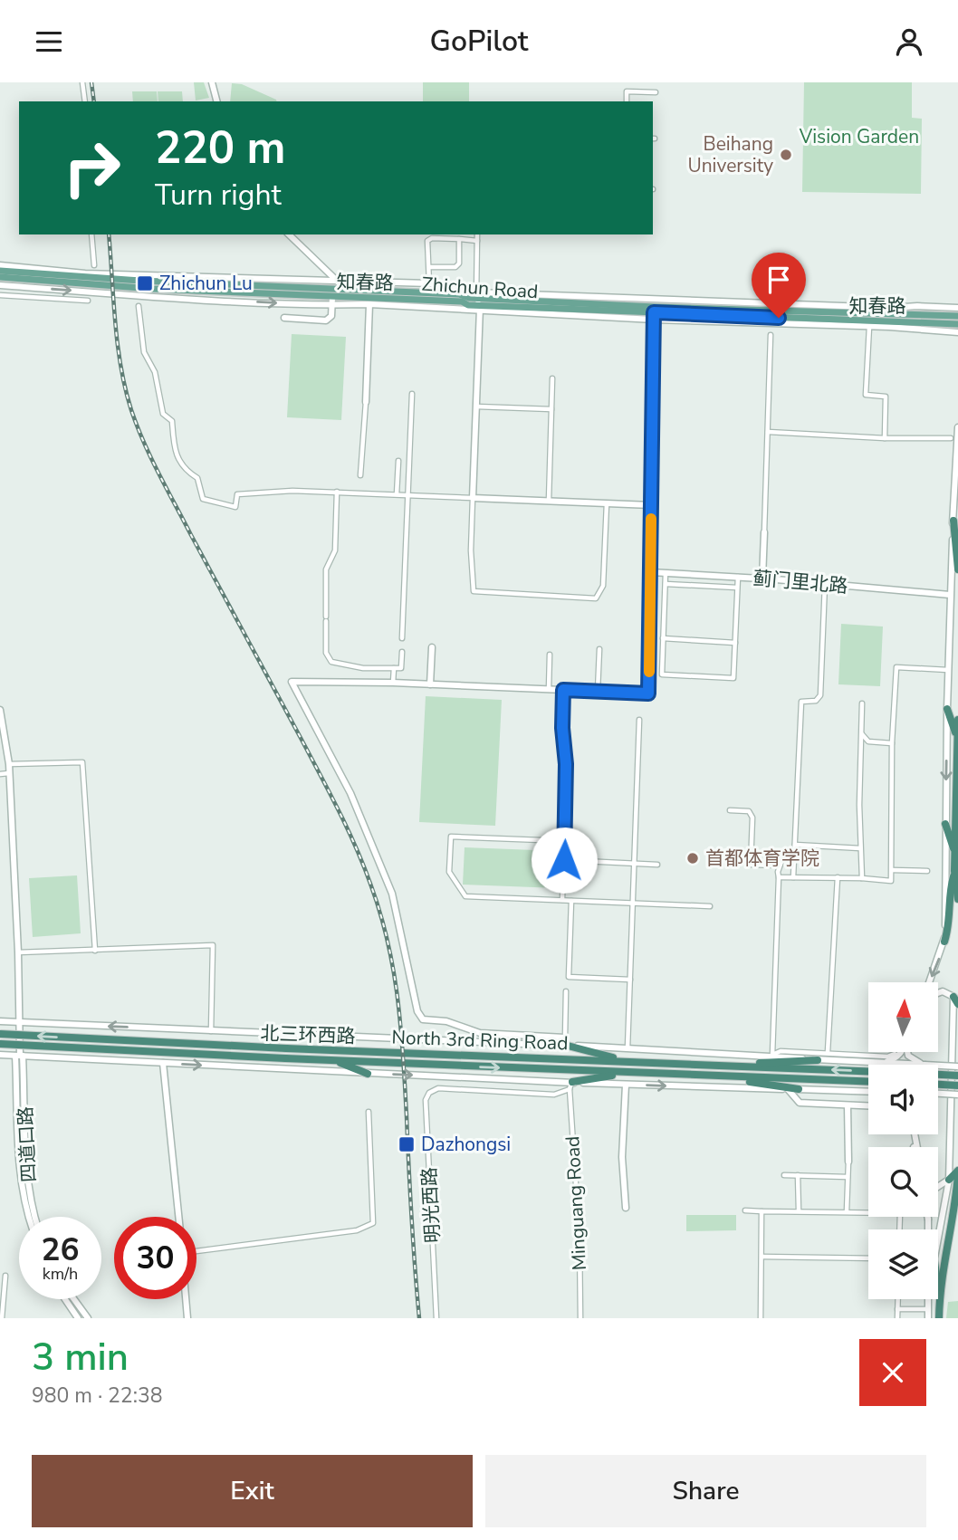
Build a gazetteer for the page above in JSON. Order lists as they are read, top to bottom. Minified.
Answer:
{"streets":{"highway":["North 3rd Ring Road"],"main road":["Zhichun Road"],"street":["知春路","蓟门里北路","北三环西路","四道口路","Minguang Road","明光西路"]},"crossings":[["知春路","Zhichun Road"],["北三环西路","四道口路"],["北三环西路","Minguang Road"],["北三环西路","明光西路"],["Minguang Road","明光西路"]],"parks":["Vision Garden"],"places":{"other":["Beihang University","首都体育学院"],"transit":["Zhichun Lu","Dazhongsi"]},"north":"top","page":{"header":"GoPilot","turn":["220 m","Turn right"],"speed":"26 km/h","limit":"30","heading":["3 min","980 m · 22:38"],"buttons":["Exit","Share"]}}
